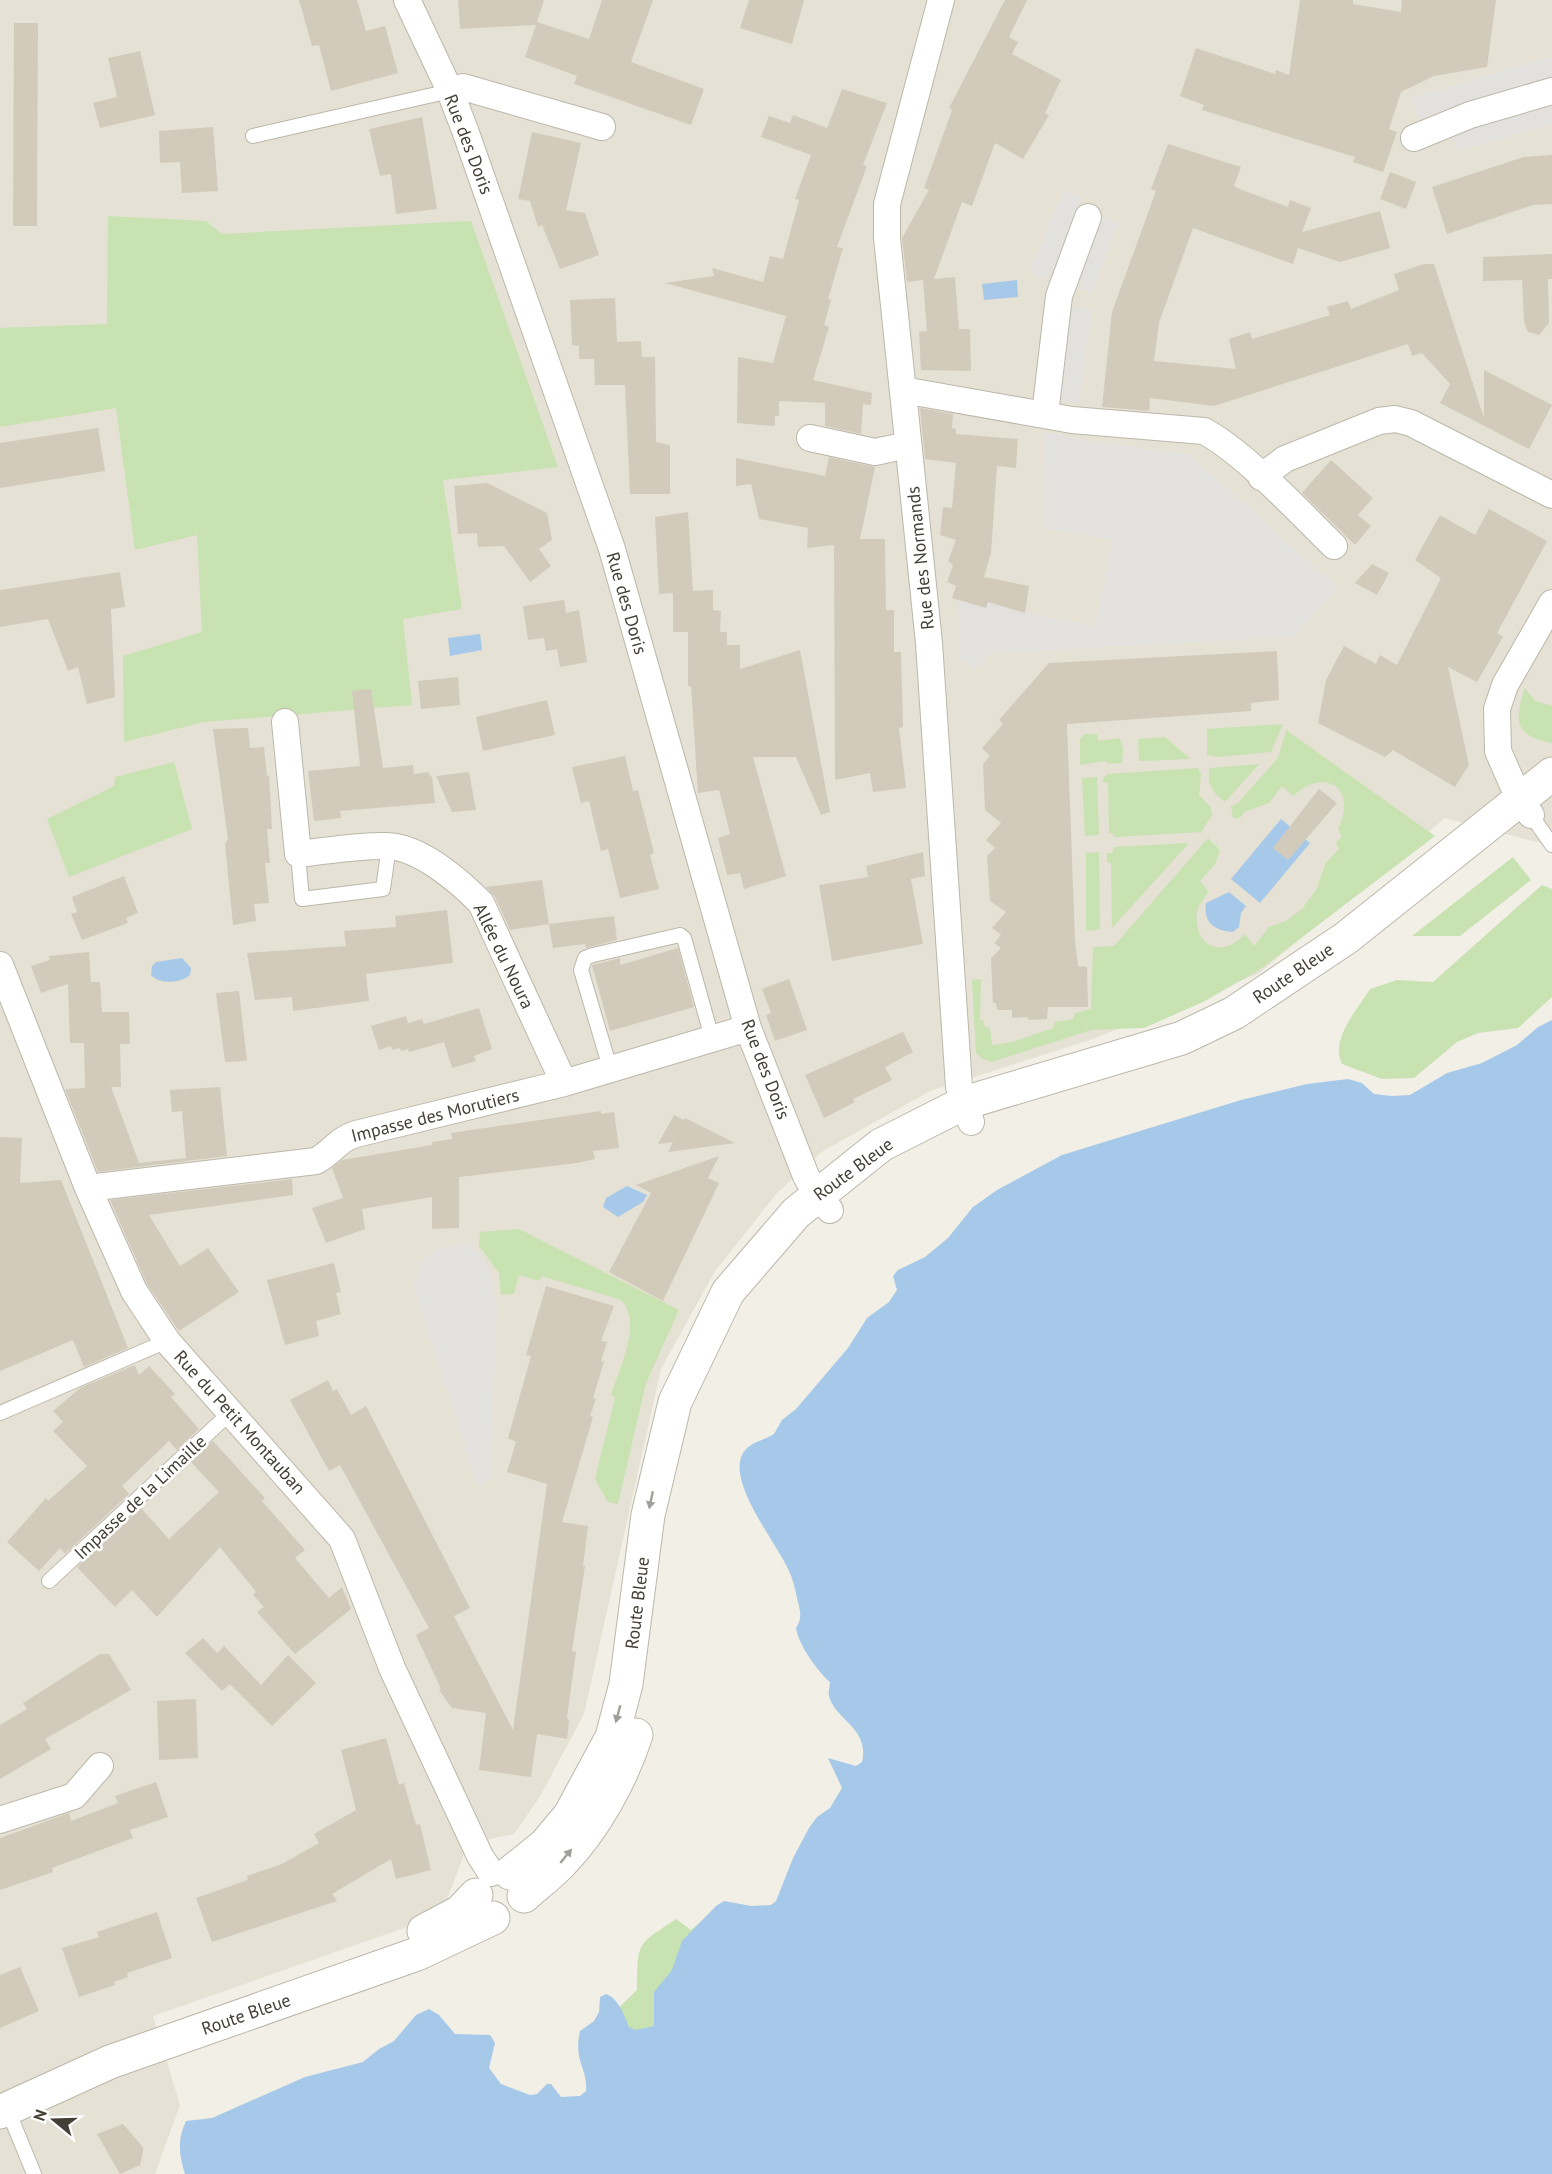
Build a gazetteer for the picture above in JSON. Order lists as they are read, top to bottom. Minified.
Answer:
{"streets":{"street":["Rue des Doris","Rue des Normands","Allée du Noura","Route Bleue","Impasse des Morutiers","Rue du Petit Montauban"],"lane":["Impasse de la Limaille"]},"crossings":[["Rue des Doris","Route Bleue"],["Rue des Doris","Impasse des Morutiers"],["Rue des Normands","Route Bleue"],["Allée du Noura","Impasse des Morutiers"],["Route Bleue","Rue du Petit Montauban"],["Impasse des Morutiers","Rue du Petit Montauban"],["Rue du Petit Montauban","Impasse de la Limaille"]],"north":"left"}
